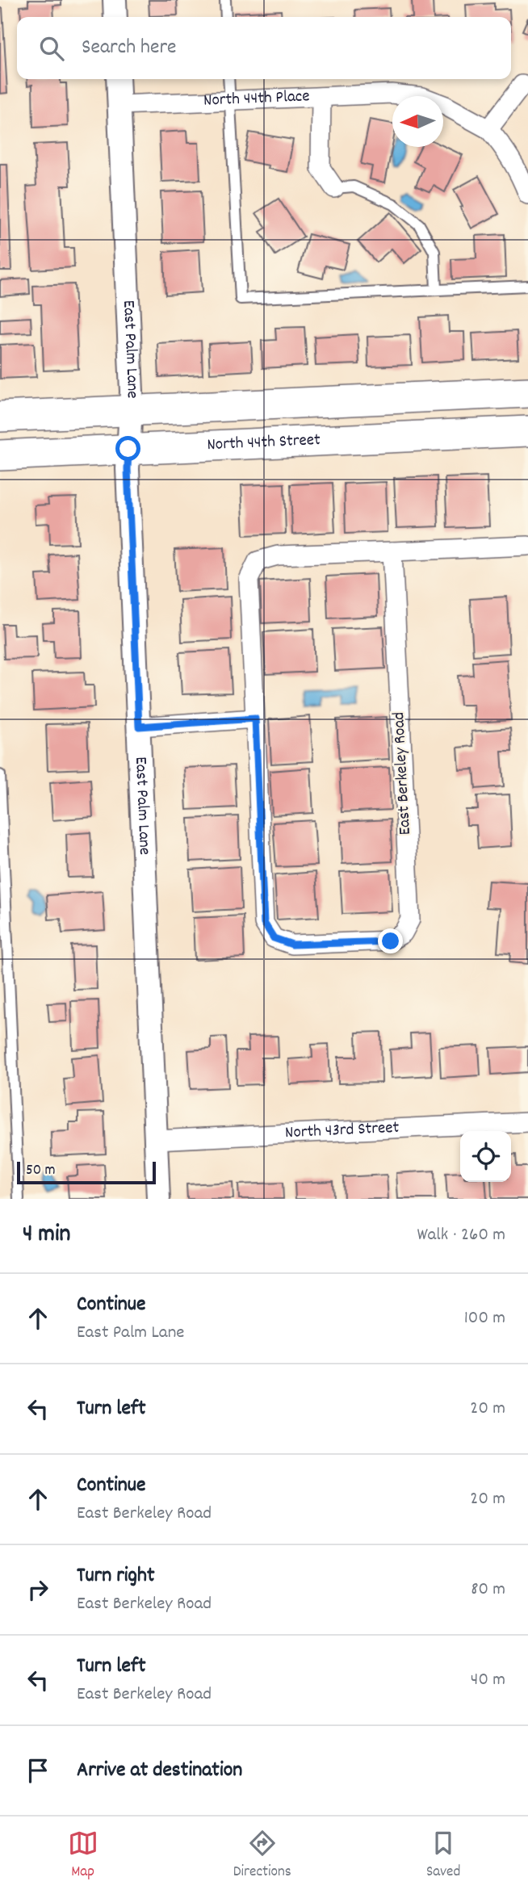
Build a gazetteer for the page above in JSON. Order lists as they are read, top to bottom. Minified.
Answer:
{"streets":{"main road":["North 44th Street"],"street":["North 44th Place","East Palm Lane","East Berkeley Road","North 43rd Street"]},"crossings":[["North 44th Place","East Palm Lane"],["East Palm Lane","North 44th Street"],["East Palm Lane","North 43rd Street"]],"scale_bar":"50 m","north":"left","page":{"search":"Search here","scale":"50 m","heading":["4 min","Walk · 260 m"],"list":[["Continue","East Palm Lane","100 m"],["Turn left","20 m"],["Continue","East Berkeley Road","20 m"],["Turn right","East Berkeley Road","80 m"],["Turn left","East Berkeley Road","40 m"],"Arrive at destination"],"nav":["Map","Directions","Saved"]}}
